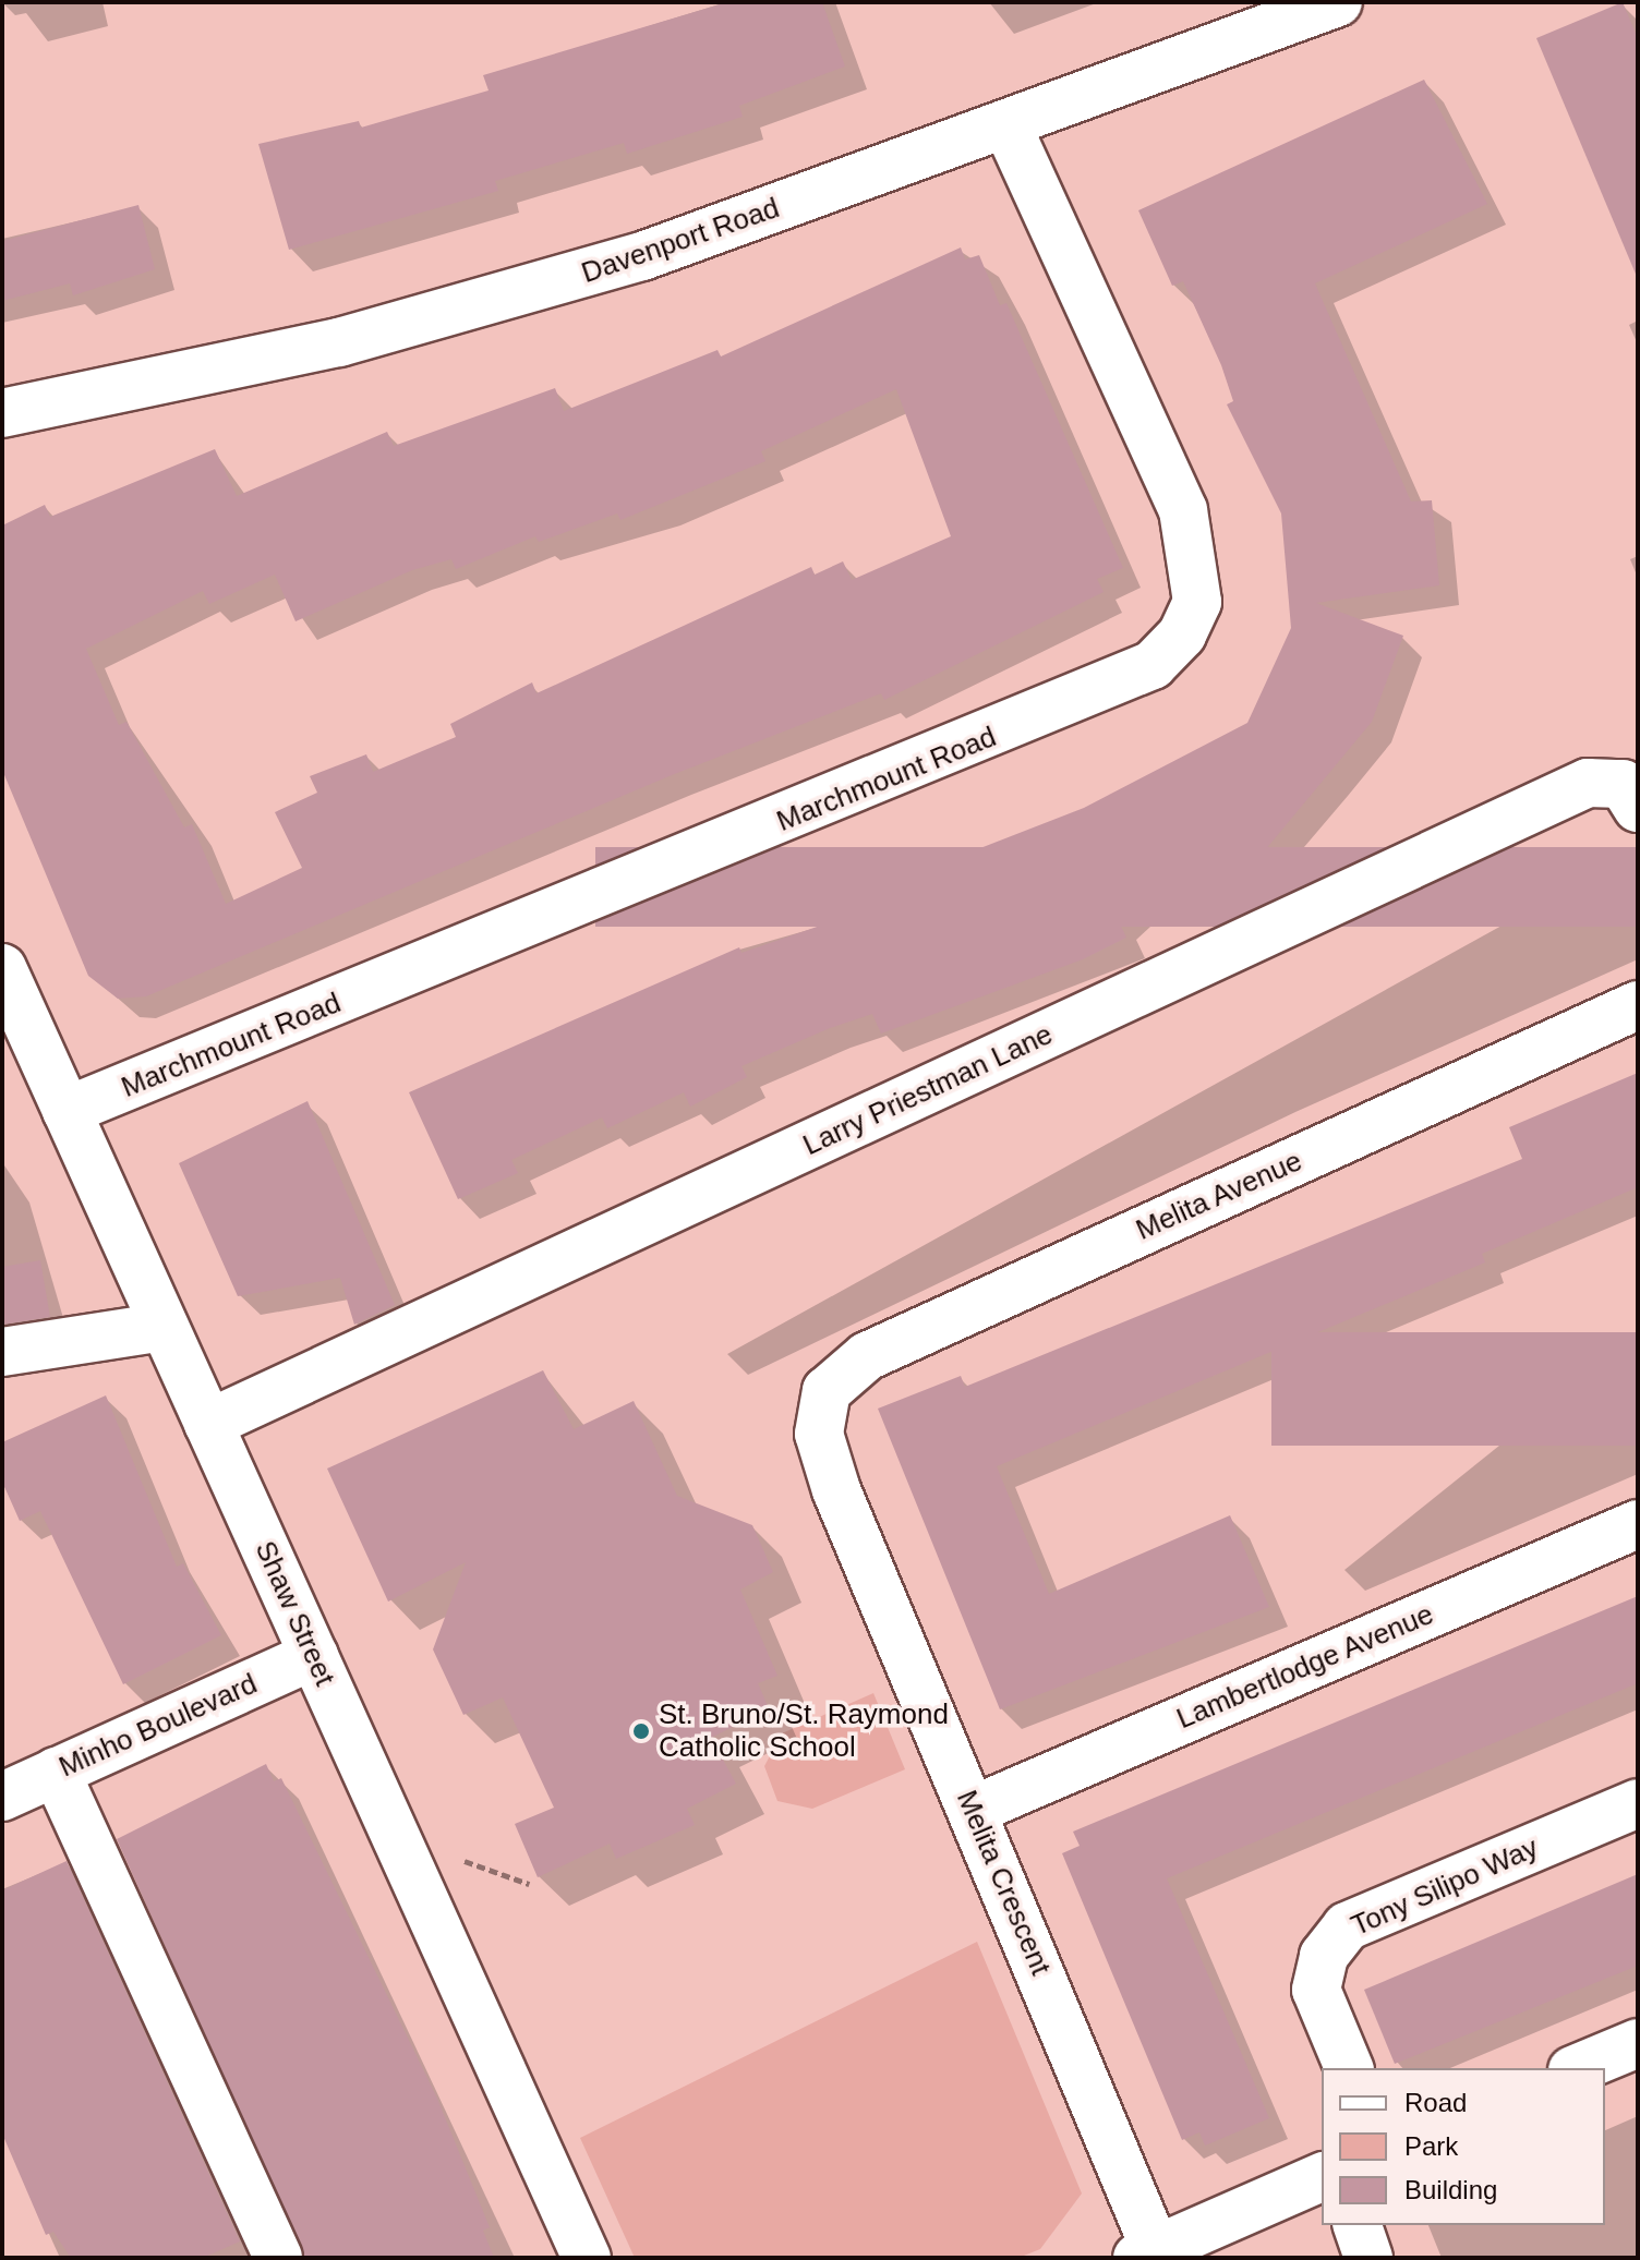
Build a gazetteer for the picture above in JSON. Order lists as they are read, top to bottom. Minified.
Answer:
{"streets":{"street":["Davenport Road","Marchmount Road","Larry Priestman Lane","Melita Avenue","Shaw Street","Lambertlodge Avenue","Minho Boulevard","Melita Crescent","Tony Silipo Way"]},"crossings":[["Davenport Road","Marchmount Road"],["Marchmount Road","Shaw Street"],["Larry Priestman Lane","Shaw Street"],["Melita Avenue","Melita Crescent"],["Shaw Street","Minho Boulevard"],["Lambertlodge Avenue","Melita Crescent"]],"places":["St. Bruno/St. Raymond Catholic School"],"legend":["Road","Park","Building"]}
